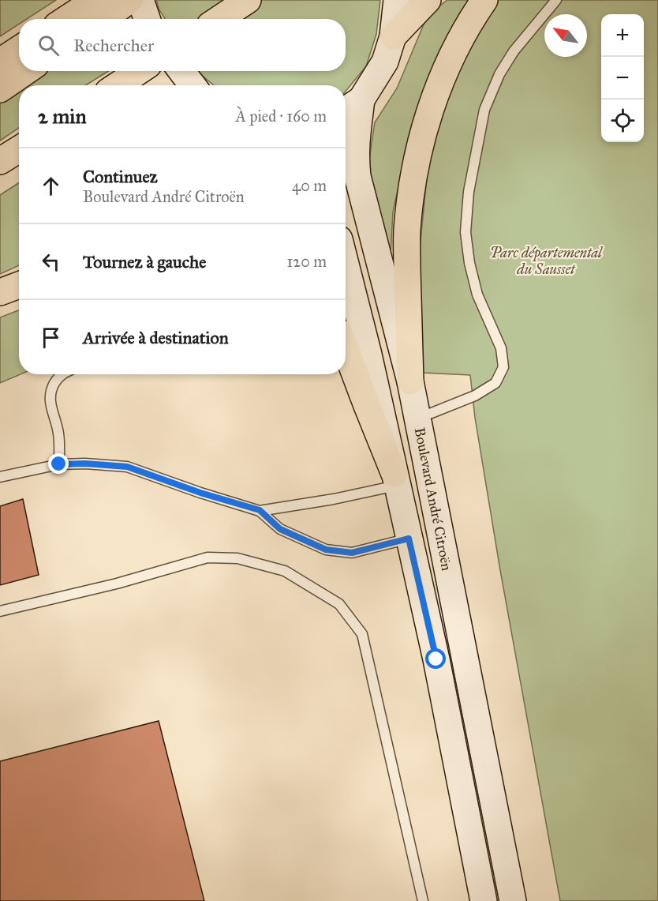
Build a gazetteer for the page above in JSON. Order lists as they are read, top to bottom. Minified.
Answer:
{"streets":{"main road":["Boulevard André Citroën"]},"parks":["Parc départemental du Sausset"],"north":"top left","page":{"map_buttons":["+","−"],"search":"Rechercher","heading":["2 min","À pied · 160 m"],"list":[["Continuez","Boulevard André Citroën","40 m"],["Tournez à gauche","120 m"],"Arrivée à destination"]}}
